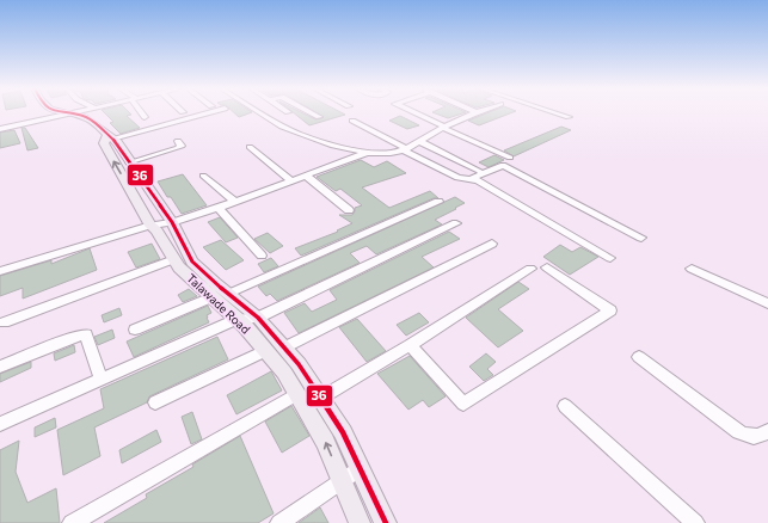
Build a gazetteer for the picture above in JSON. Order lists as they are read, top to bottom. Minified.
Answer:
{"streets":{"main road":["Talawade Road"]},"lines":["transit line 36"]}
